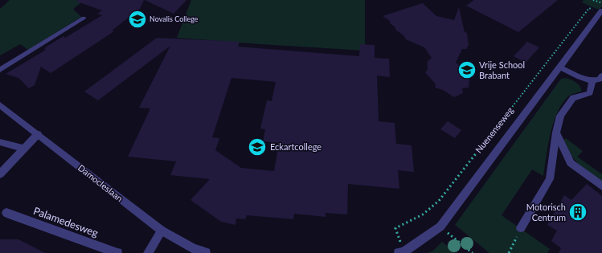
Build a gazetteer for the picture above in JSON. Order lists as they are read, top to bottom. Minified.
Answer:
{"streets":{"street":["Nuenenseweg","Damocleslaan","Palamedesweg"]},"places":{"school or university":["Novalis College","Vrije School Brabant","Eckartcollege"],"building":["Motorisch Centrum"]}}
